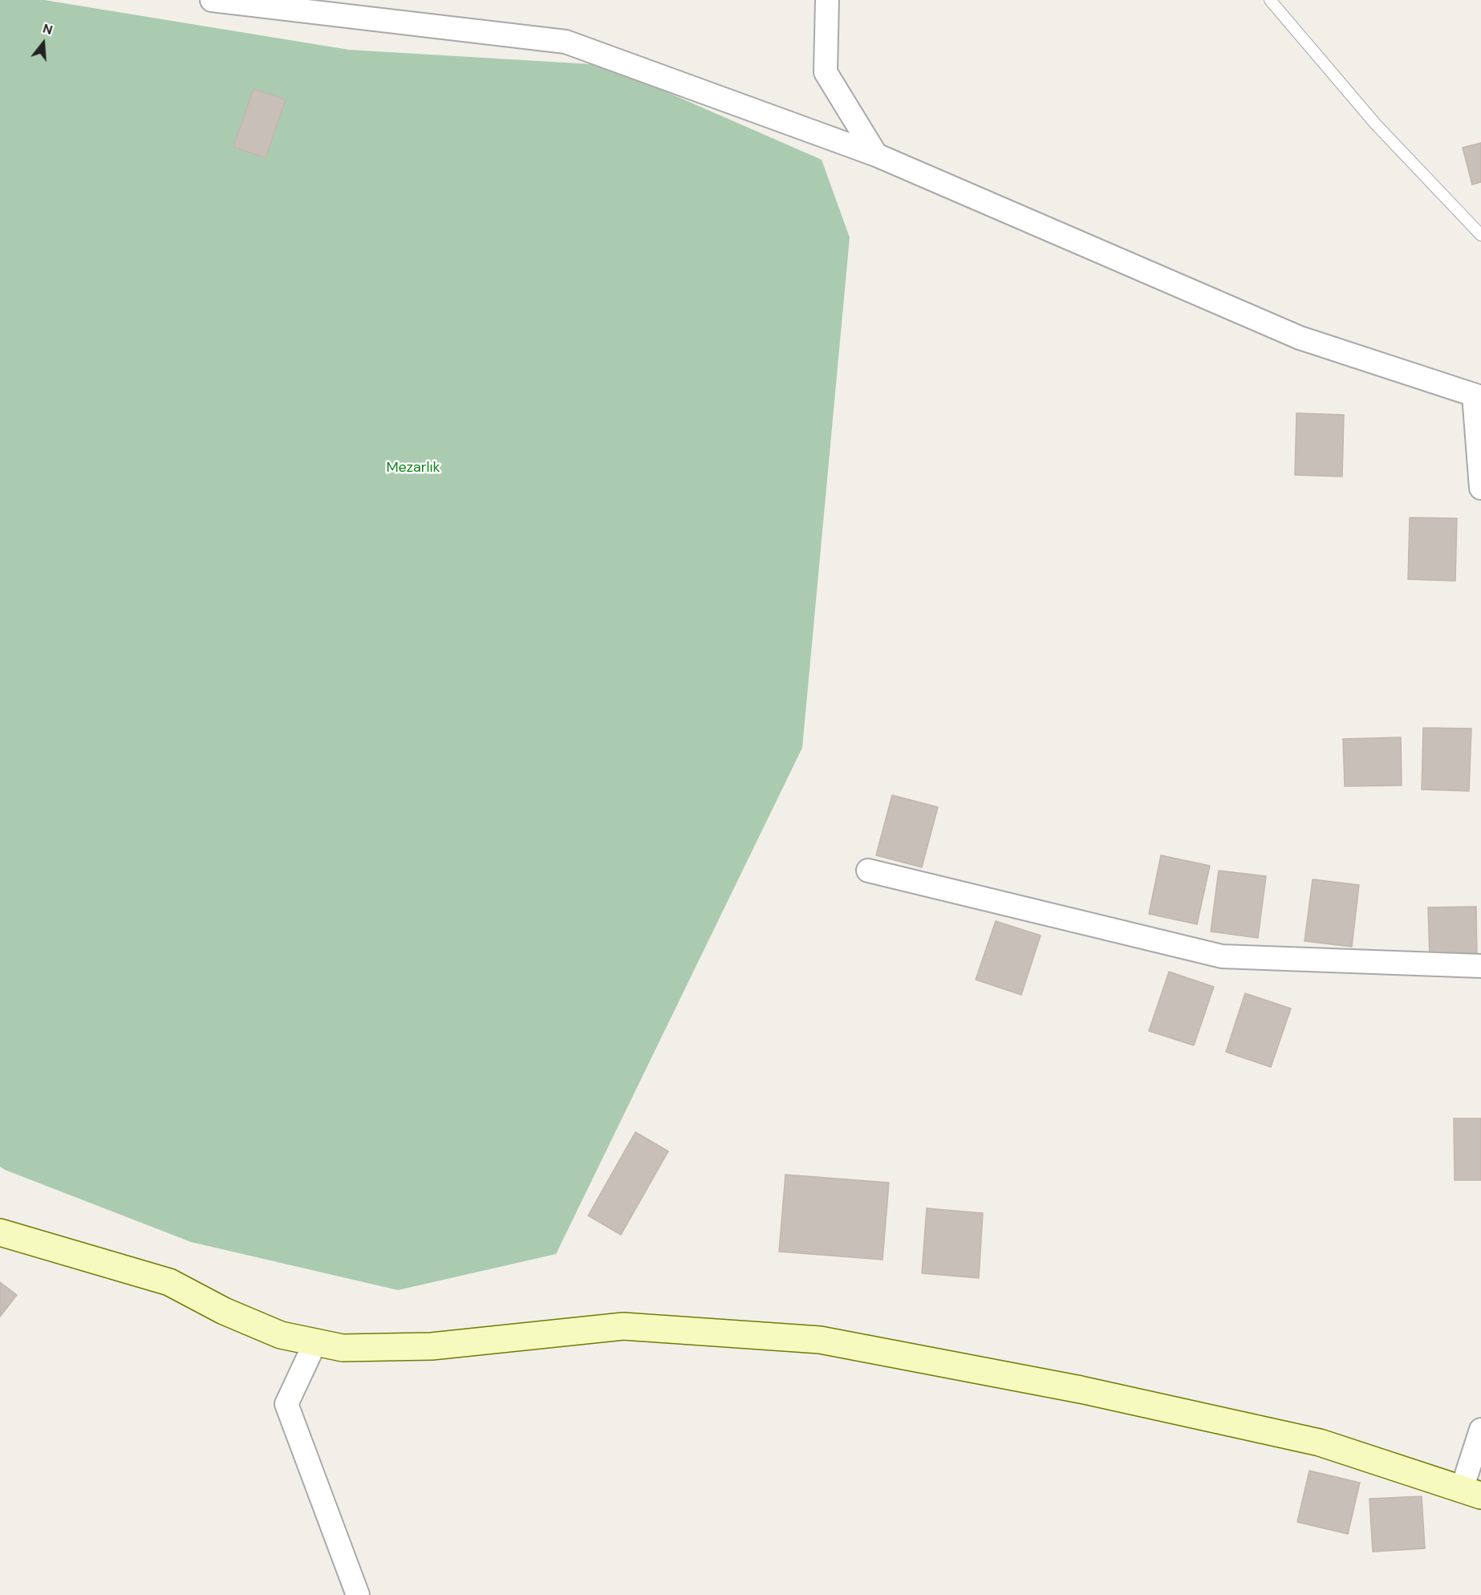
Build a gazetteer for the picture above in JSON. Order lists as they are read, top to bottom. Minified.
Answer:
{"parks":["Mezarlık"],"north":"top"}
